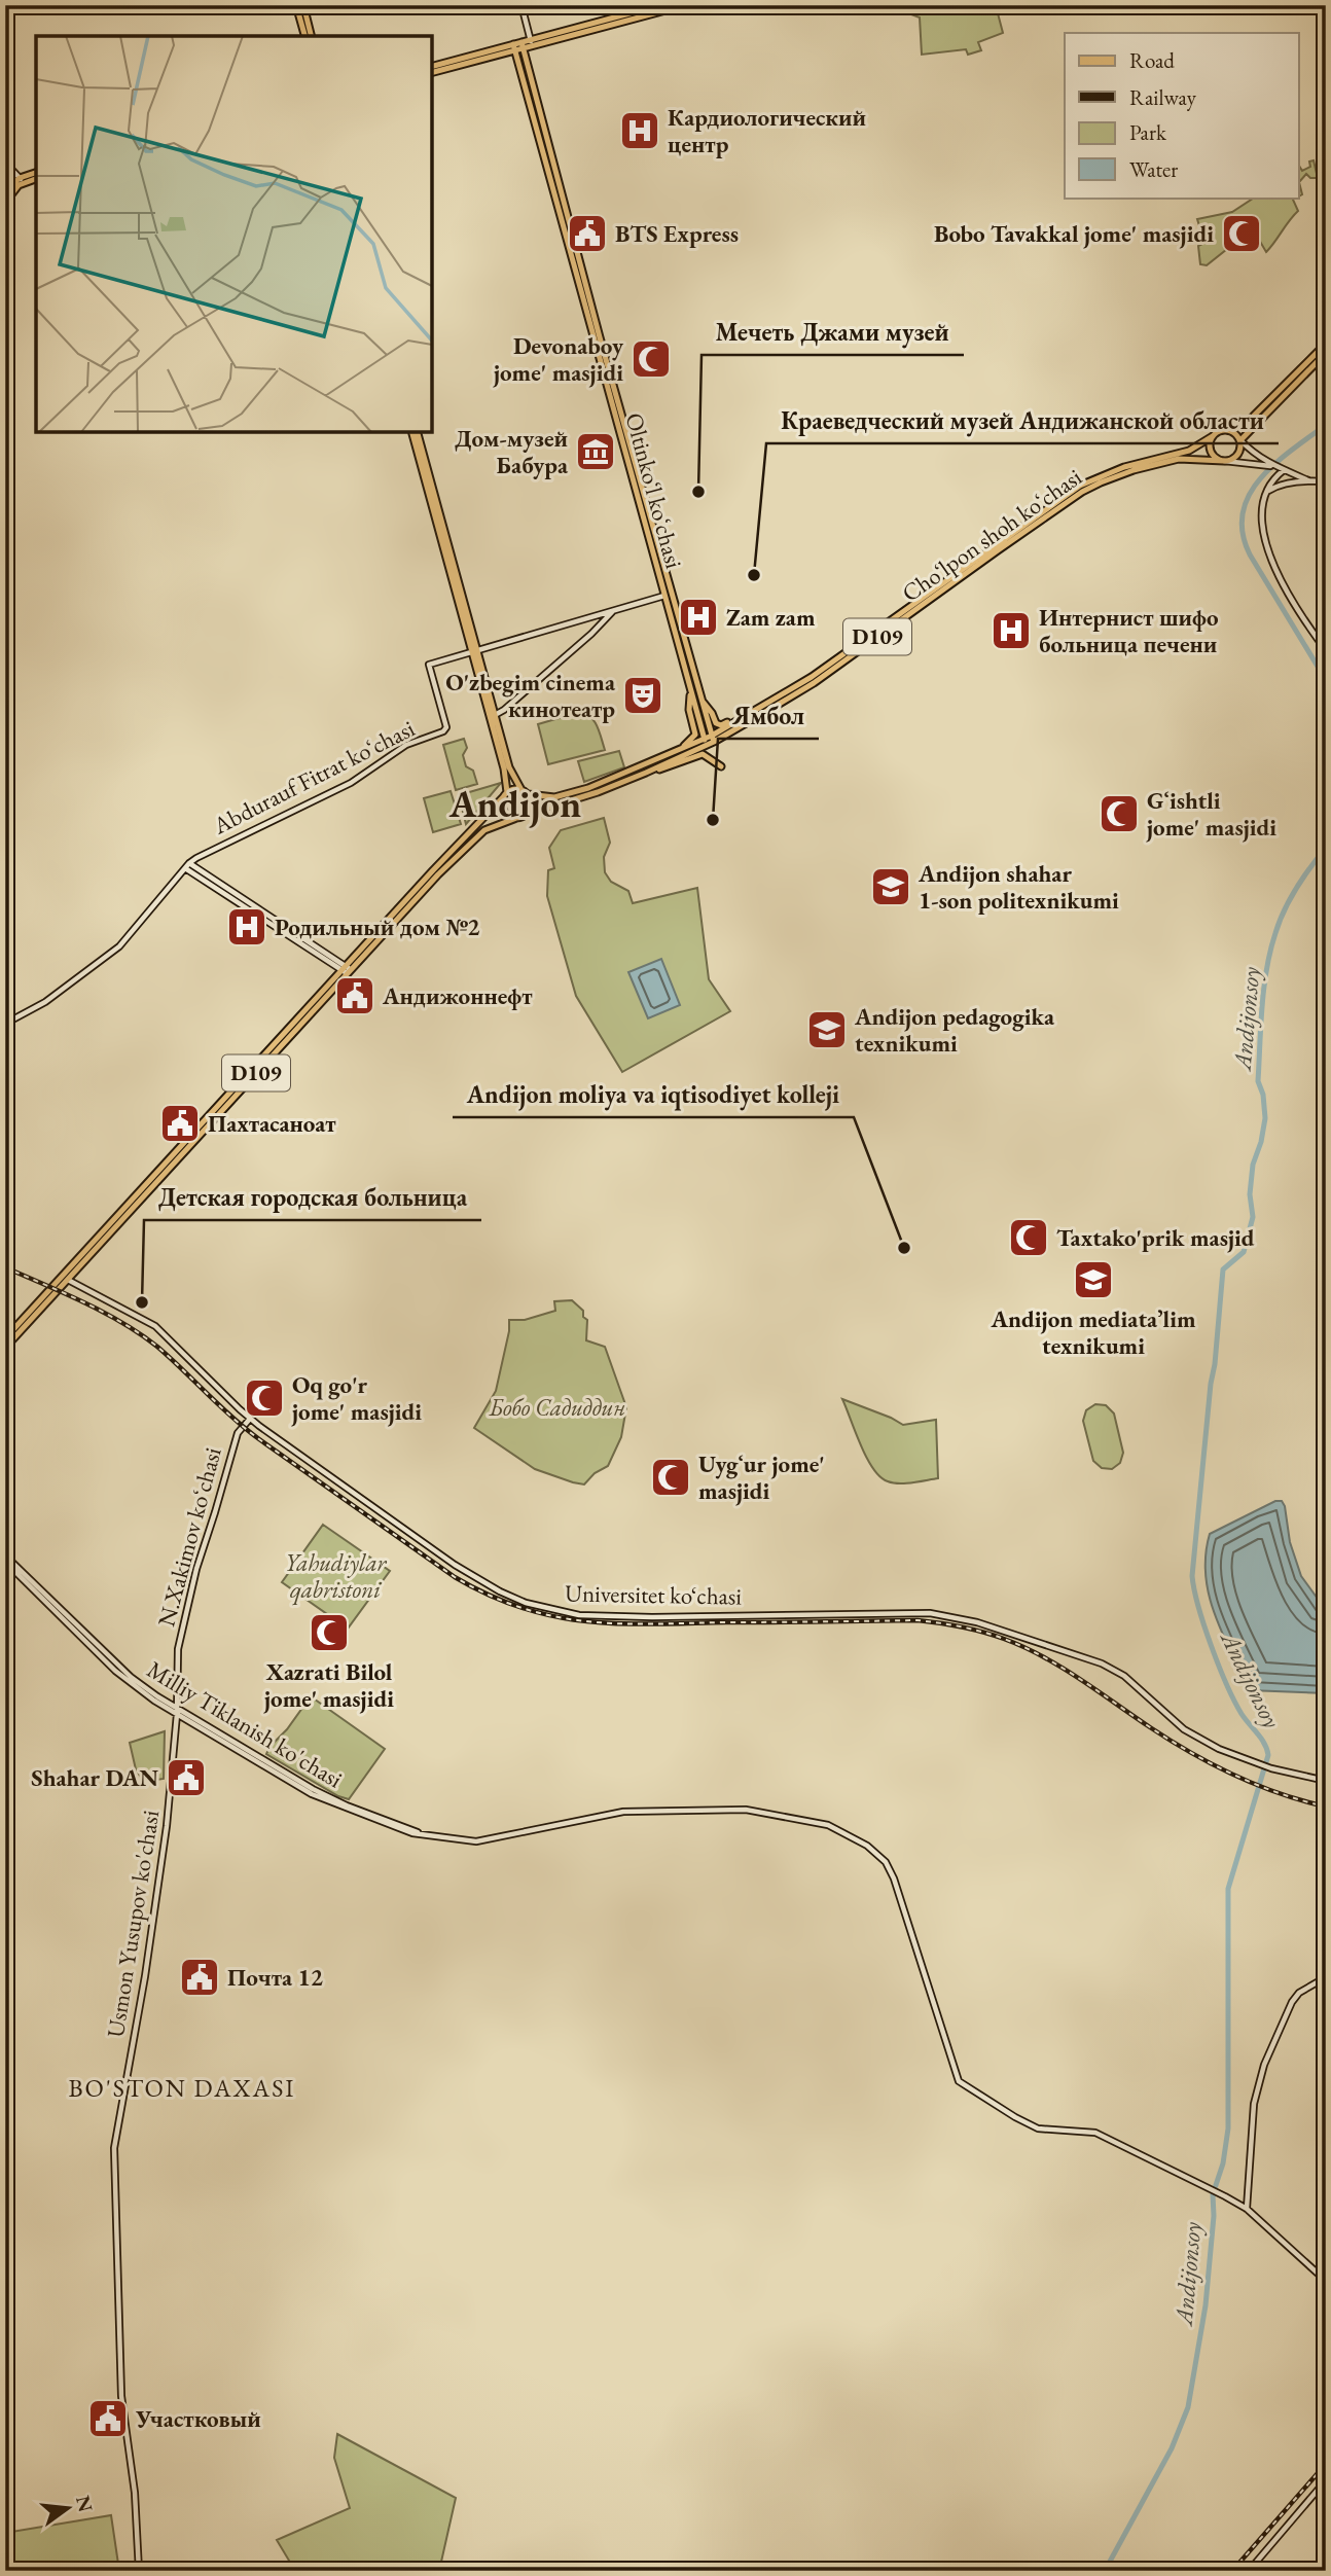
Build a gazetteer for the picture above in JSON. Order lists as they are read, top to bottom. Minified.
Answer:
{"streets":{"main road":["Oltinkoʻl koʻchasi","Choʻlpon shoh koʻchasi","D109","Abdurauf Fitrat koʻchasi","N.Xakimov koʻchasi","Universitet kо‘chasi","Milliy Tiklanish ko'chasi","Usmon Yusupov ko'chasi"]},"crossings":[["Oltinkoʻl koʻchasi","Choʻlpon shoh koʻchasi"],["Oltinkoʻl koʻchasi","Abdurauf Fitrat koʻchasi"],["Choʻlpon shoh koʻchasi","D109"],["D109","Universitet kо‘chasi"],["N.Xakimov koʻchasi","Universitet kо‘chasi"],["N.Xakimov koʻchasi","Milliy Tiklanish ko'chasi"],["N.Xakimov koʻchasi","Usmon Yusupov ko'chasi"],["Milliy Tiklanish ko'chasi","Usmon Yusupov ko'chasi"]],"districts":["Andijon","BO'STON DAXASI"],"water":["Andijonsoy"],"parks":["Бобо Садиддин","Yahudiylar qabristoni"],"places":{"hospital":["Кардиологический центр","Zam zam","Интернист шифо больница печени","Родильный дом №2"],"public building":["BTS Express","Андижоннефт","Пахтасаноат","Shahar DAN","Почта 12","Участковый"],"mosque":["Bobo Tavakkal jome' masjidi","Devonaboy jome' masjidi","Gʻishtli jome' masjidi","Taxtako'prik masjid","Oq go'r jome' masjidi","Uygʻur jome' masjidi","Xazrati Bilol jome' masjidi"],"museum":["Дом-музей Бабура"],"other":["Мечеть Джами музей","Краеведческий музей Андижанской области","Ямбол","Andijon moliya va iqtisodiyet kolleji","Детская городская больница"],"theatre":["O'zbegim cinema кинотеатр"],"school or university":["Andijon shahar 1-son politexnikumi","Andijon pedagogika texnikumi","Andijon mediataʼlim texnikumi"]},"legend":["Road","Railway","Park","Water"],"north":"right"}
